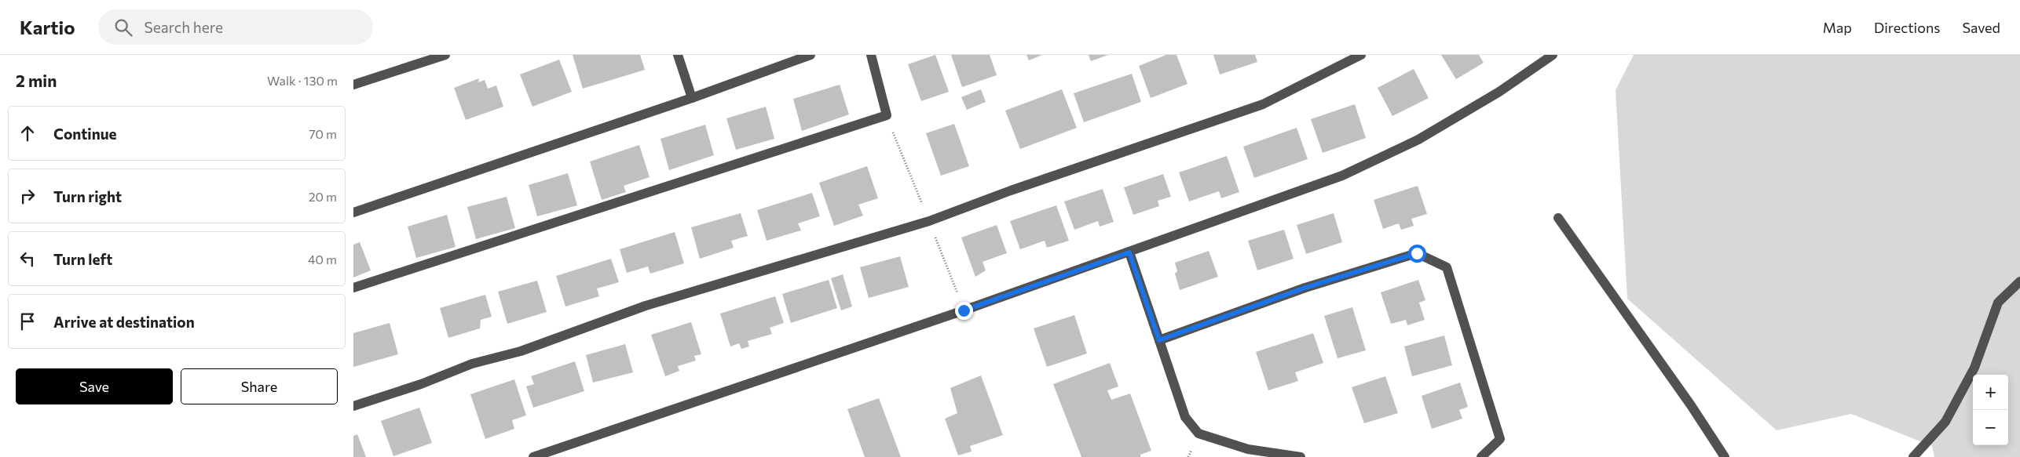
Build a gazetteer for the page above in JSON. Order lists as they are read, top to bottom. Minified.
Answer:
{"page":{"header":"Kartio","search":"Search here","nav":["Map","Directions","Saved"],"heading":["2 min","Walk · 130 m"],"list":[["Continue","70 m"],["Turn right","20 m"],["Turn left","40 m"],"Arrive at destination"],"buttons":["Save","Share"],"map_buttons":["+","−"]}}
